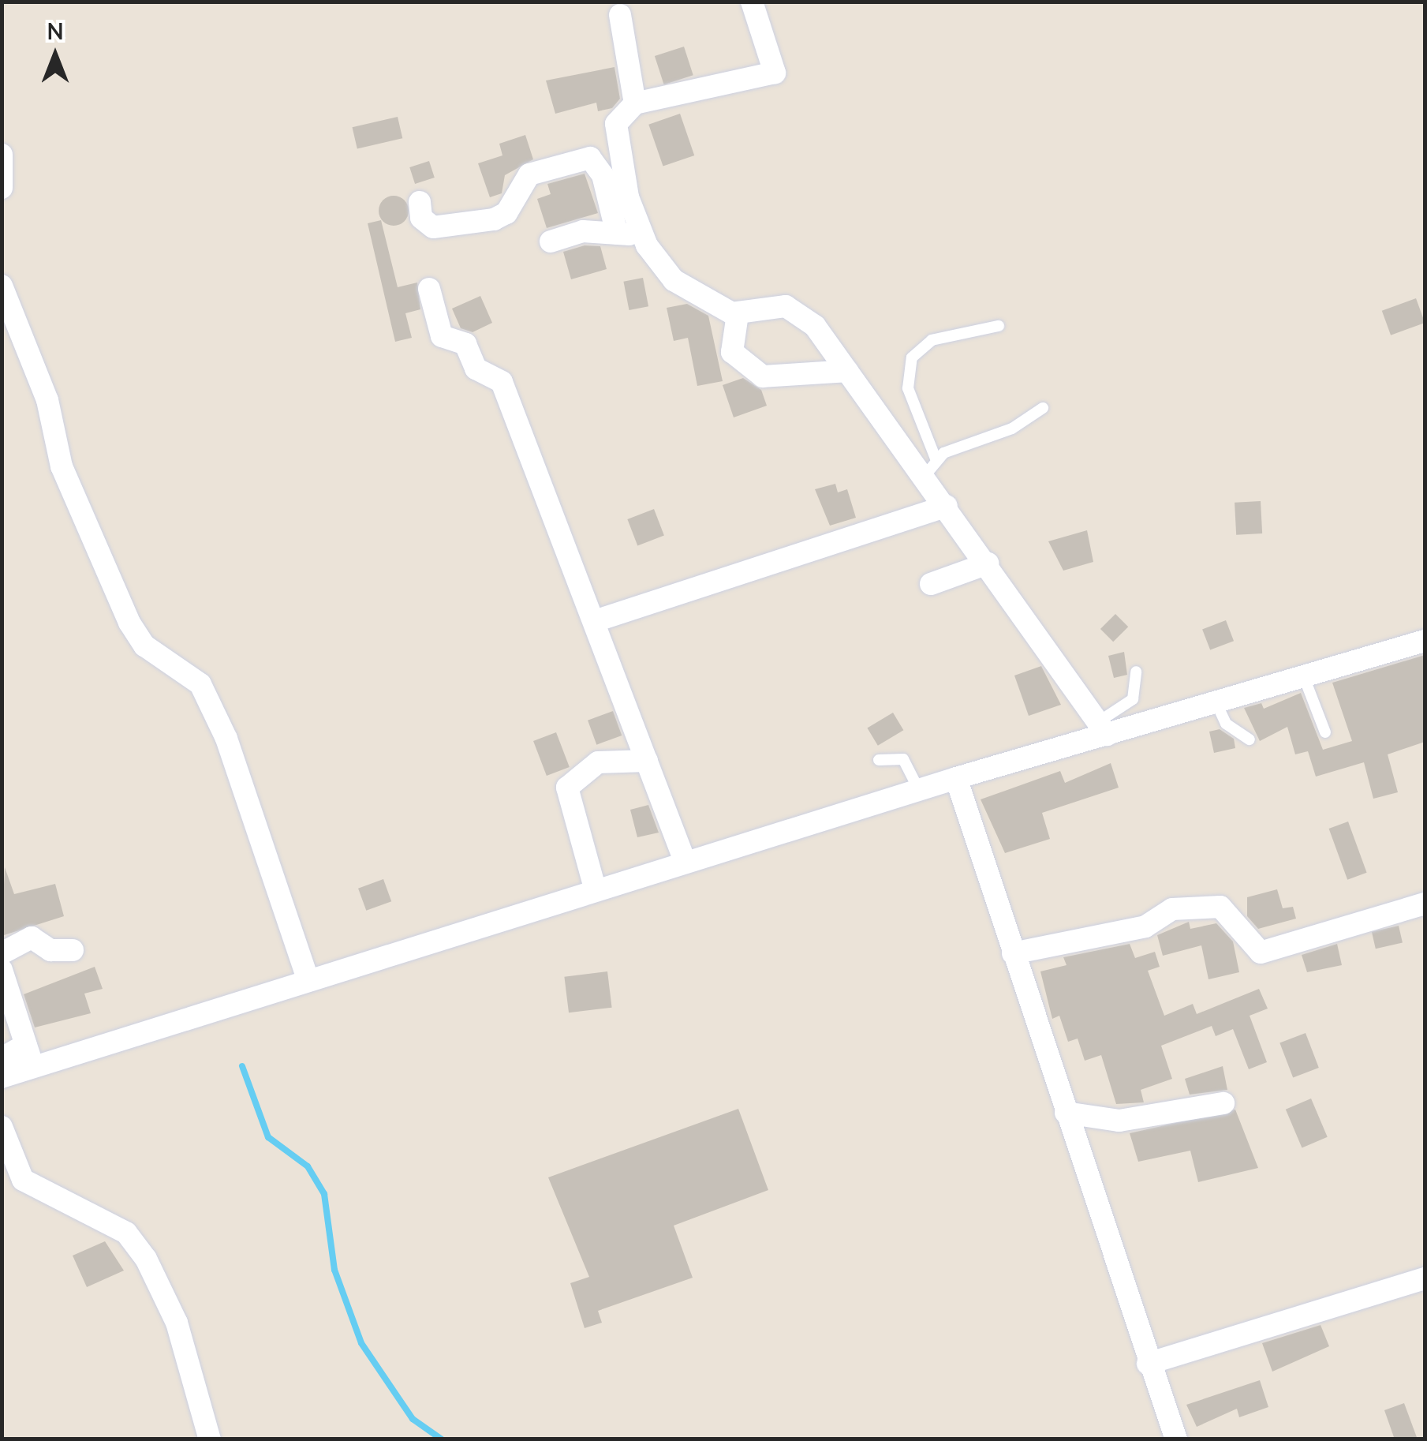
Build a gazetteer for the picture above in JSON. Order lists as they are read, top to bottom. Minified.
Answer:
{"north":"top"}
